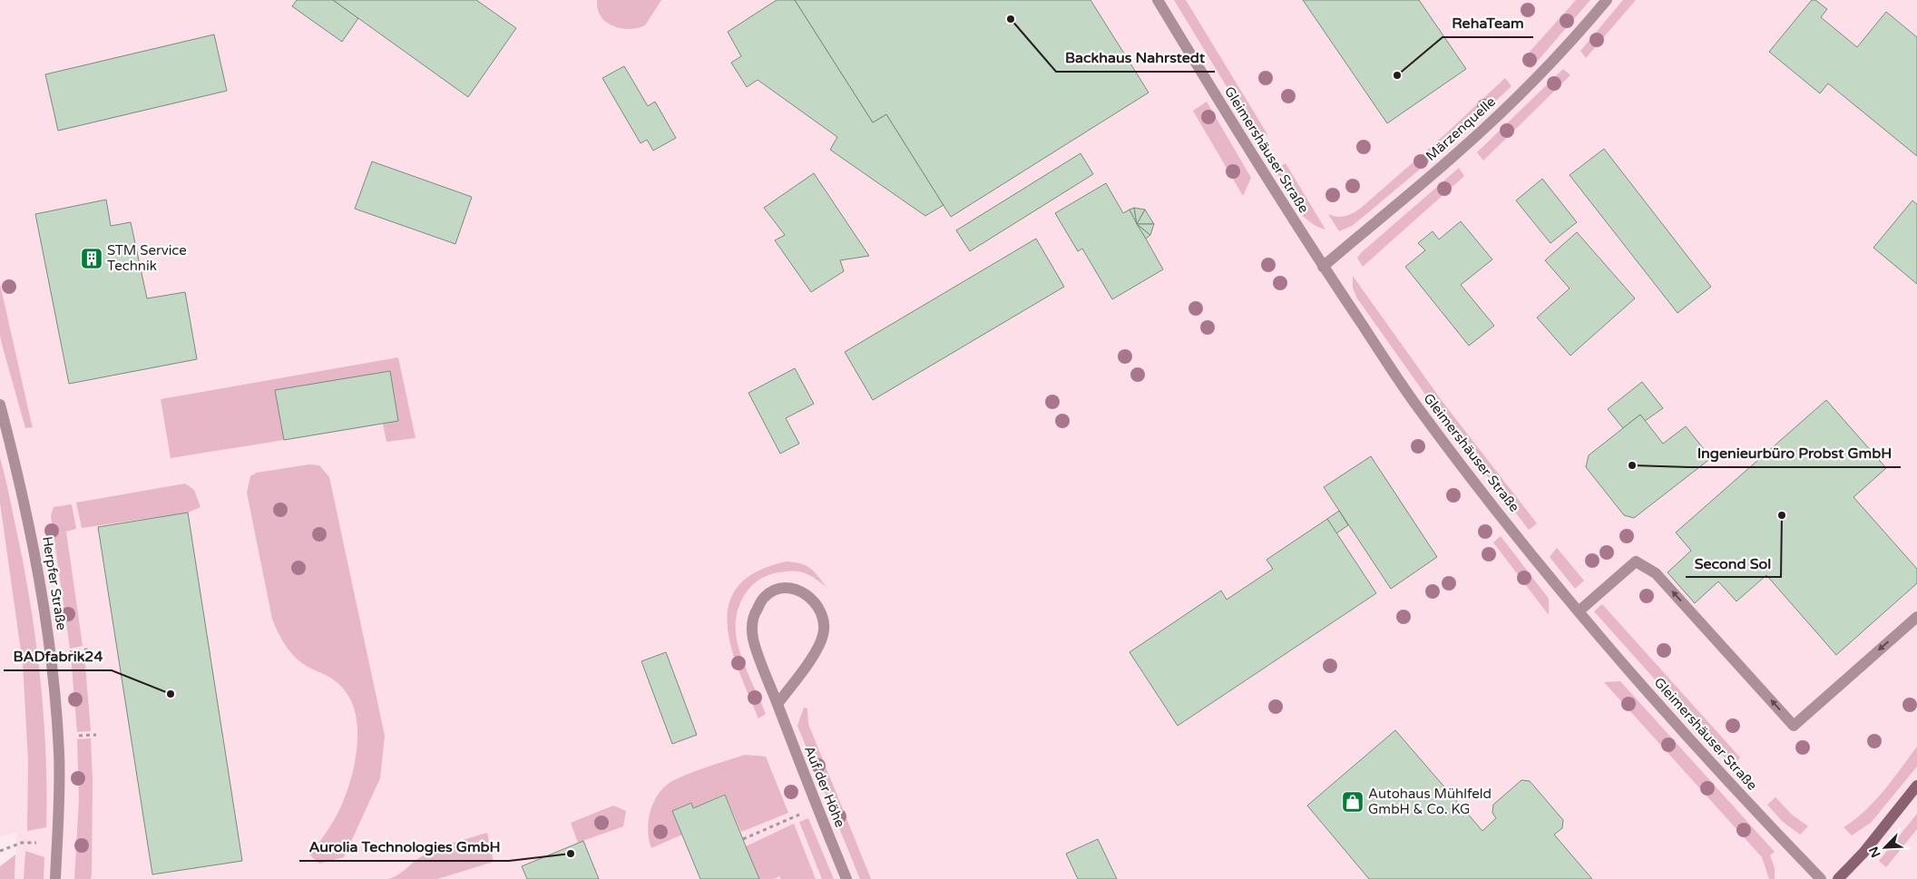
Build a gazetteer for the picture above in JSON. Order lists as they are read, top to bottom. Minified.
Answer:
{"streets":{"street":["Märzenquelle","Gleimershäuser Straße","Herpfer Straße","Auf der Höhe"]},"crossings":[["Märzenquelle","Gleimershäuser Straße"]],"places":{"other":["Backhaus Nahrstedt","RehaTeam","Ingenieurbüro Probst GmbH","Second Sol","BADfabrik24","Aurolia Technologies GmbH"],"building":["STM Service Technik"],"shop":["Autohaus Mühlfeld GmbH & Co. KG"]},"north":"bottom left"}
